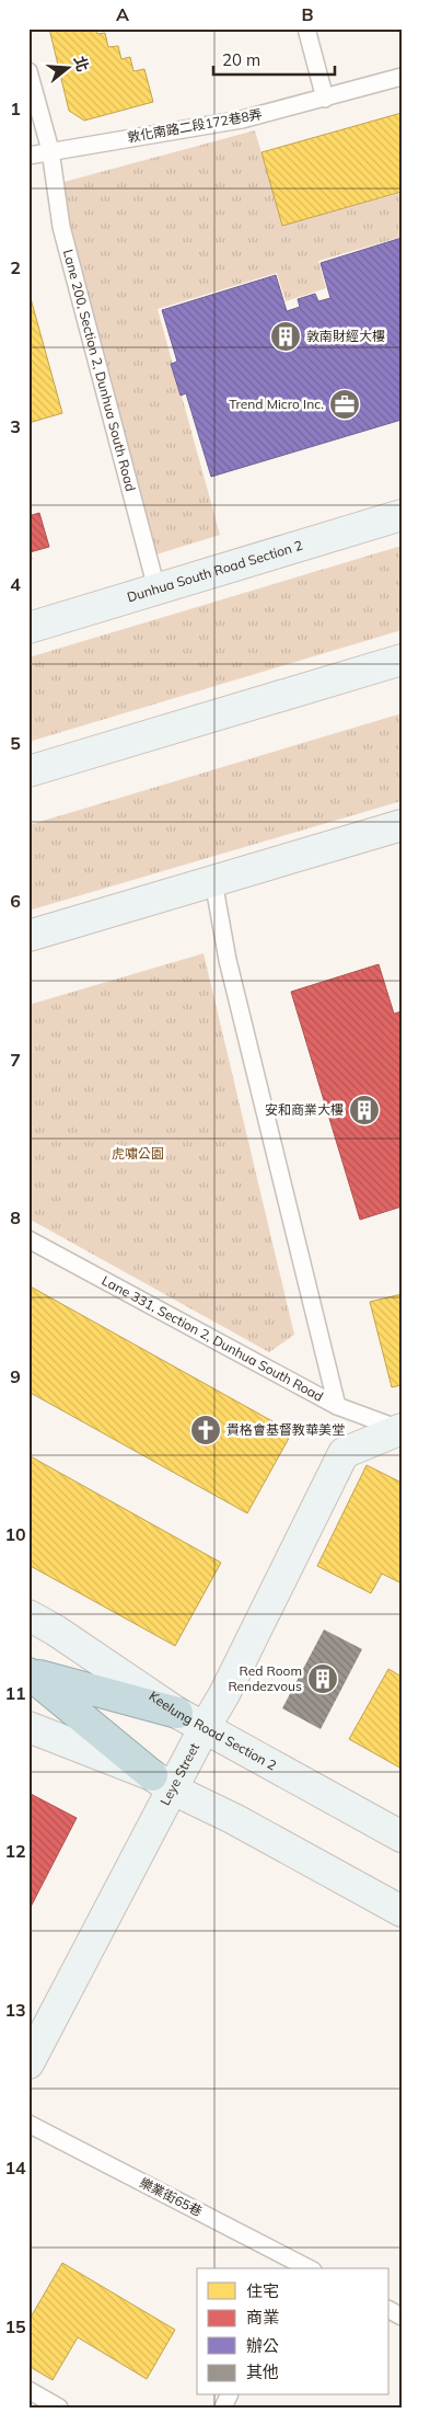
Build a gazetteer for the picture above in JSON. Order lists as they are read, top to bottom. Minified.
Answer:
{"streets":{"main road":["Dunhua South Road Section 2","Keelung Road Section 2","Leye Street"],"lane":["敦化南路二段172巷8弄","Lane 200, Section 2, Dunhua South Road","Lane 331, Section 2, Dunhua South Road","樂業街65巷"]},"crossings":[["敦化南路二段172巷8弄","Lane 200, Section 2, Dunhua South Road"],["Lane 200, Section 2, Dunhua South Road","Dunhua South Road Section 2"],["Lane 331, Section 2, Dunhua South Road","Leye Street"],["Keelung Road Section 2","Leye Street"]],"parks":["虎嘯公園"],"places":{"building":["敦南財經大樓","安和商業大樓","Red Room Rendezvous"],"office":["Trend Micro Inc."],"church":["貴格會基督教華美堂"]},"legend":["住宅","商業","辦公","其他"],"scale_bar":"20 m","north":"right","grid":{"columns":["A","B"],"rows":["1","2","3","4","5","6","7","8","9","10","11","12","13","14","15"]}}
